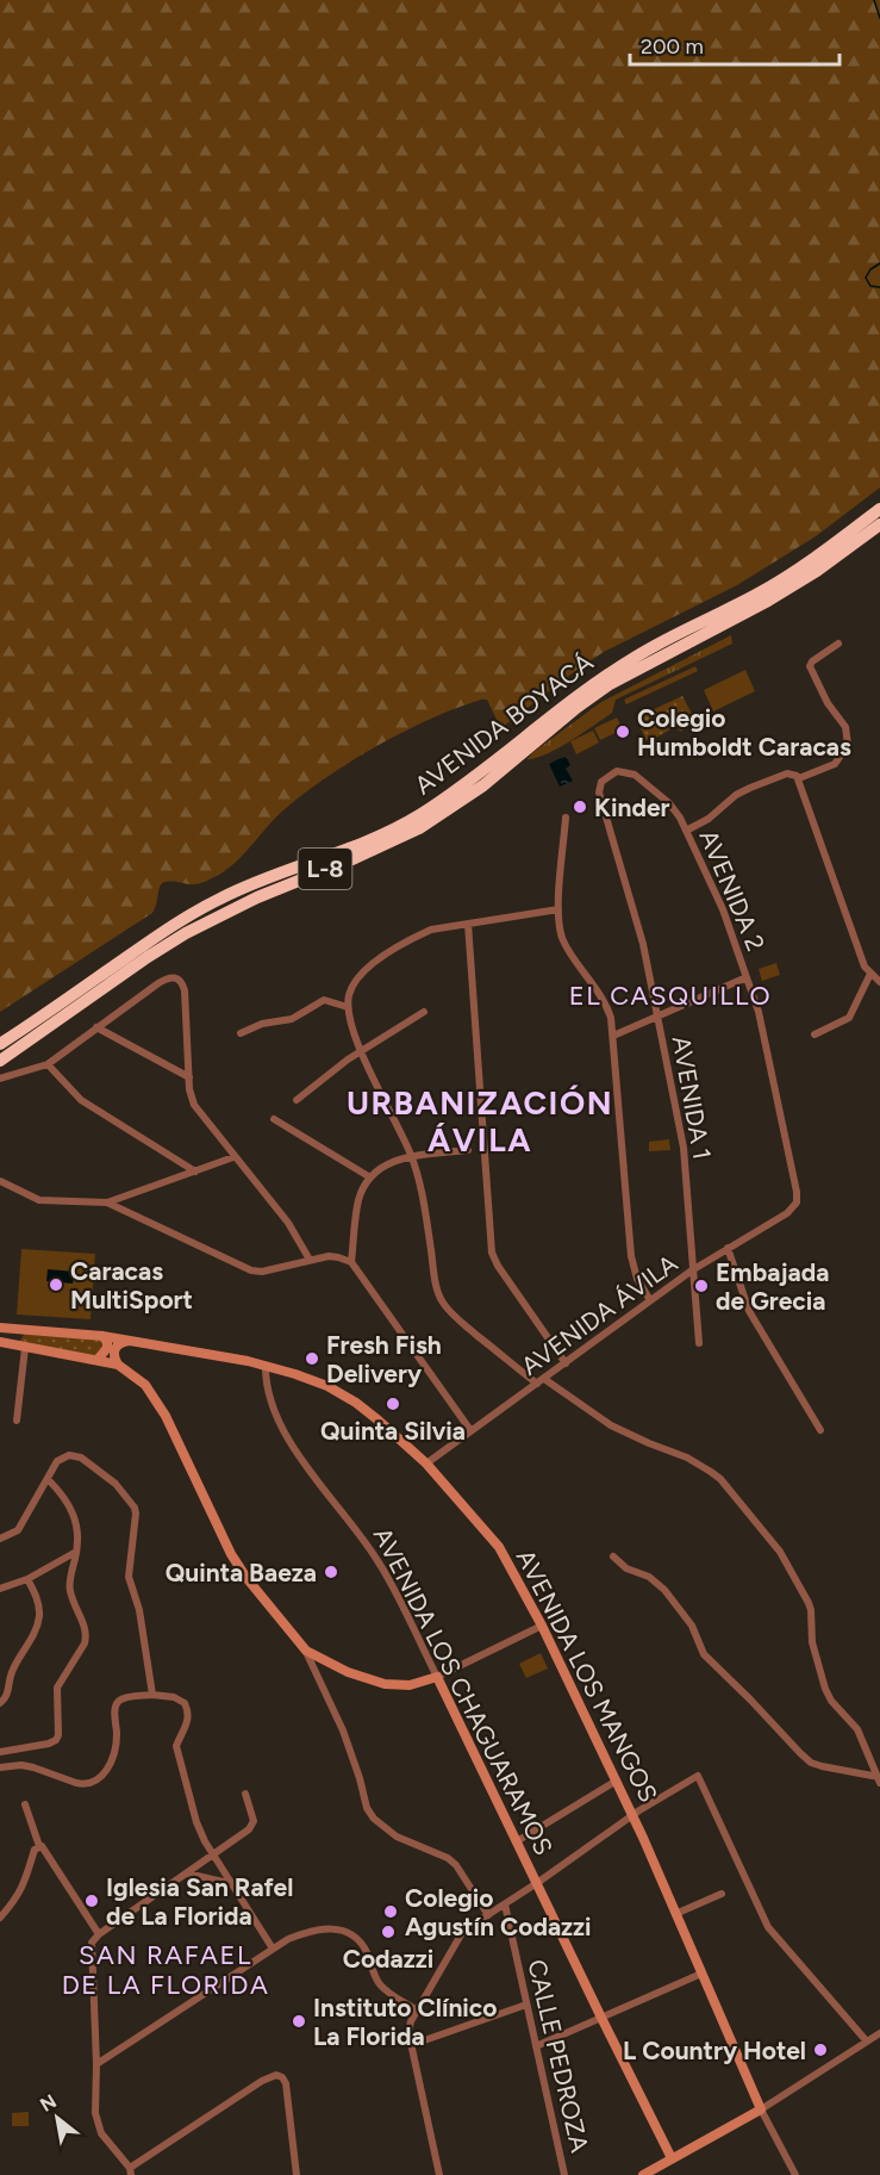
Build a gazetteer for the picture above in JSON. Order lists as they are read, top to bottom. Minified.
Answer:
{"streets":{"highway":["AVENIDA BOYACÁ","L-8"],"street":["AVENIDA 2","AVENIDA 1","AVENIDA ÁVILA","AVENIDA LOS MANGOS","AVENIDA LOS CHAGUARAMOS","CALLE PEDROZA"]},"crossings":[["AVENIDA 2","AVENIDA 1"],["AVENIDA 2","AVENIDA ÁVILA"],["AVENIDA 1","AVENIDA ÁVILA"],["AVENIDA ÁVILA","AVENIDA LOS MANGOS"],["AVENIDA LOS MANGOS","AVENIDA LOS CHAGUARAMOS"]],"districts":["EL CASQUILLO","URBANIZACIÓN ÁVILA","SAN RAFAEL DE LA FLORIDA"],"places":["Colegio Humboldt Caracas","Kinder","Caracas MultiSport","Embajada de Grecia","Fresh Fish Delivery","Quinta Silvia","Quinta Baeza","Iglesia San Rafel de La Florida","Colegio Agustín Codazzi","Codazzi","Instituto Clínico La Florida","L Country Hotel"],"scale_bar":"200 m","north":"top left"}
